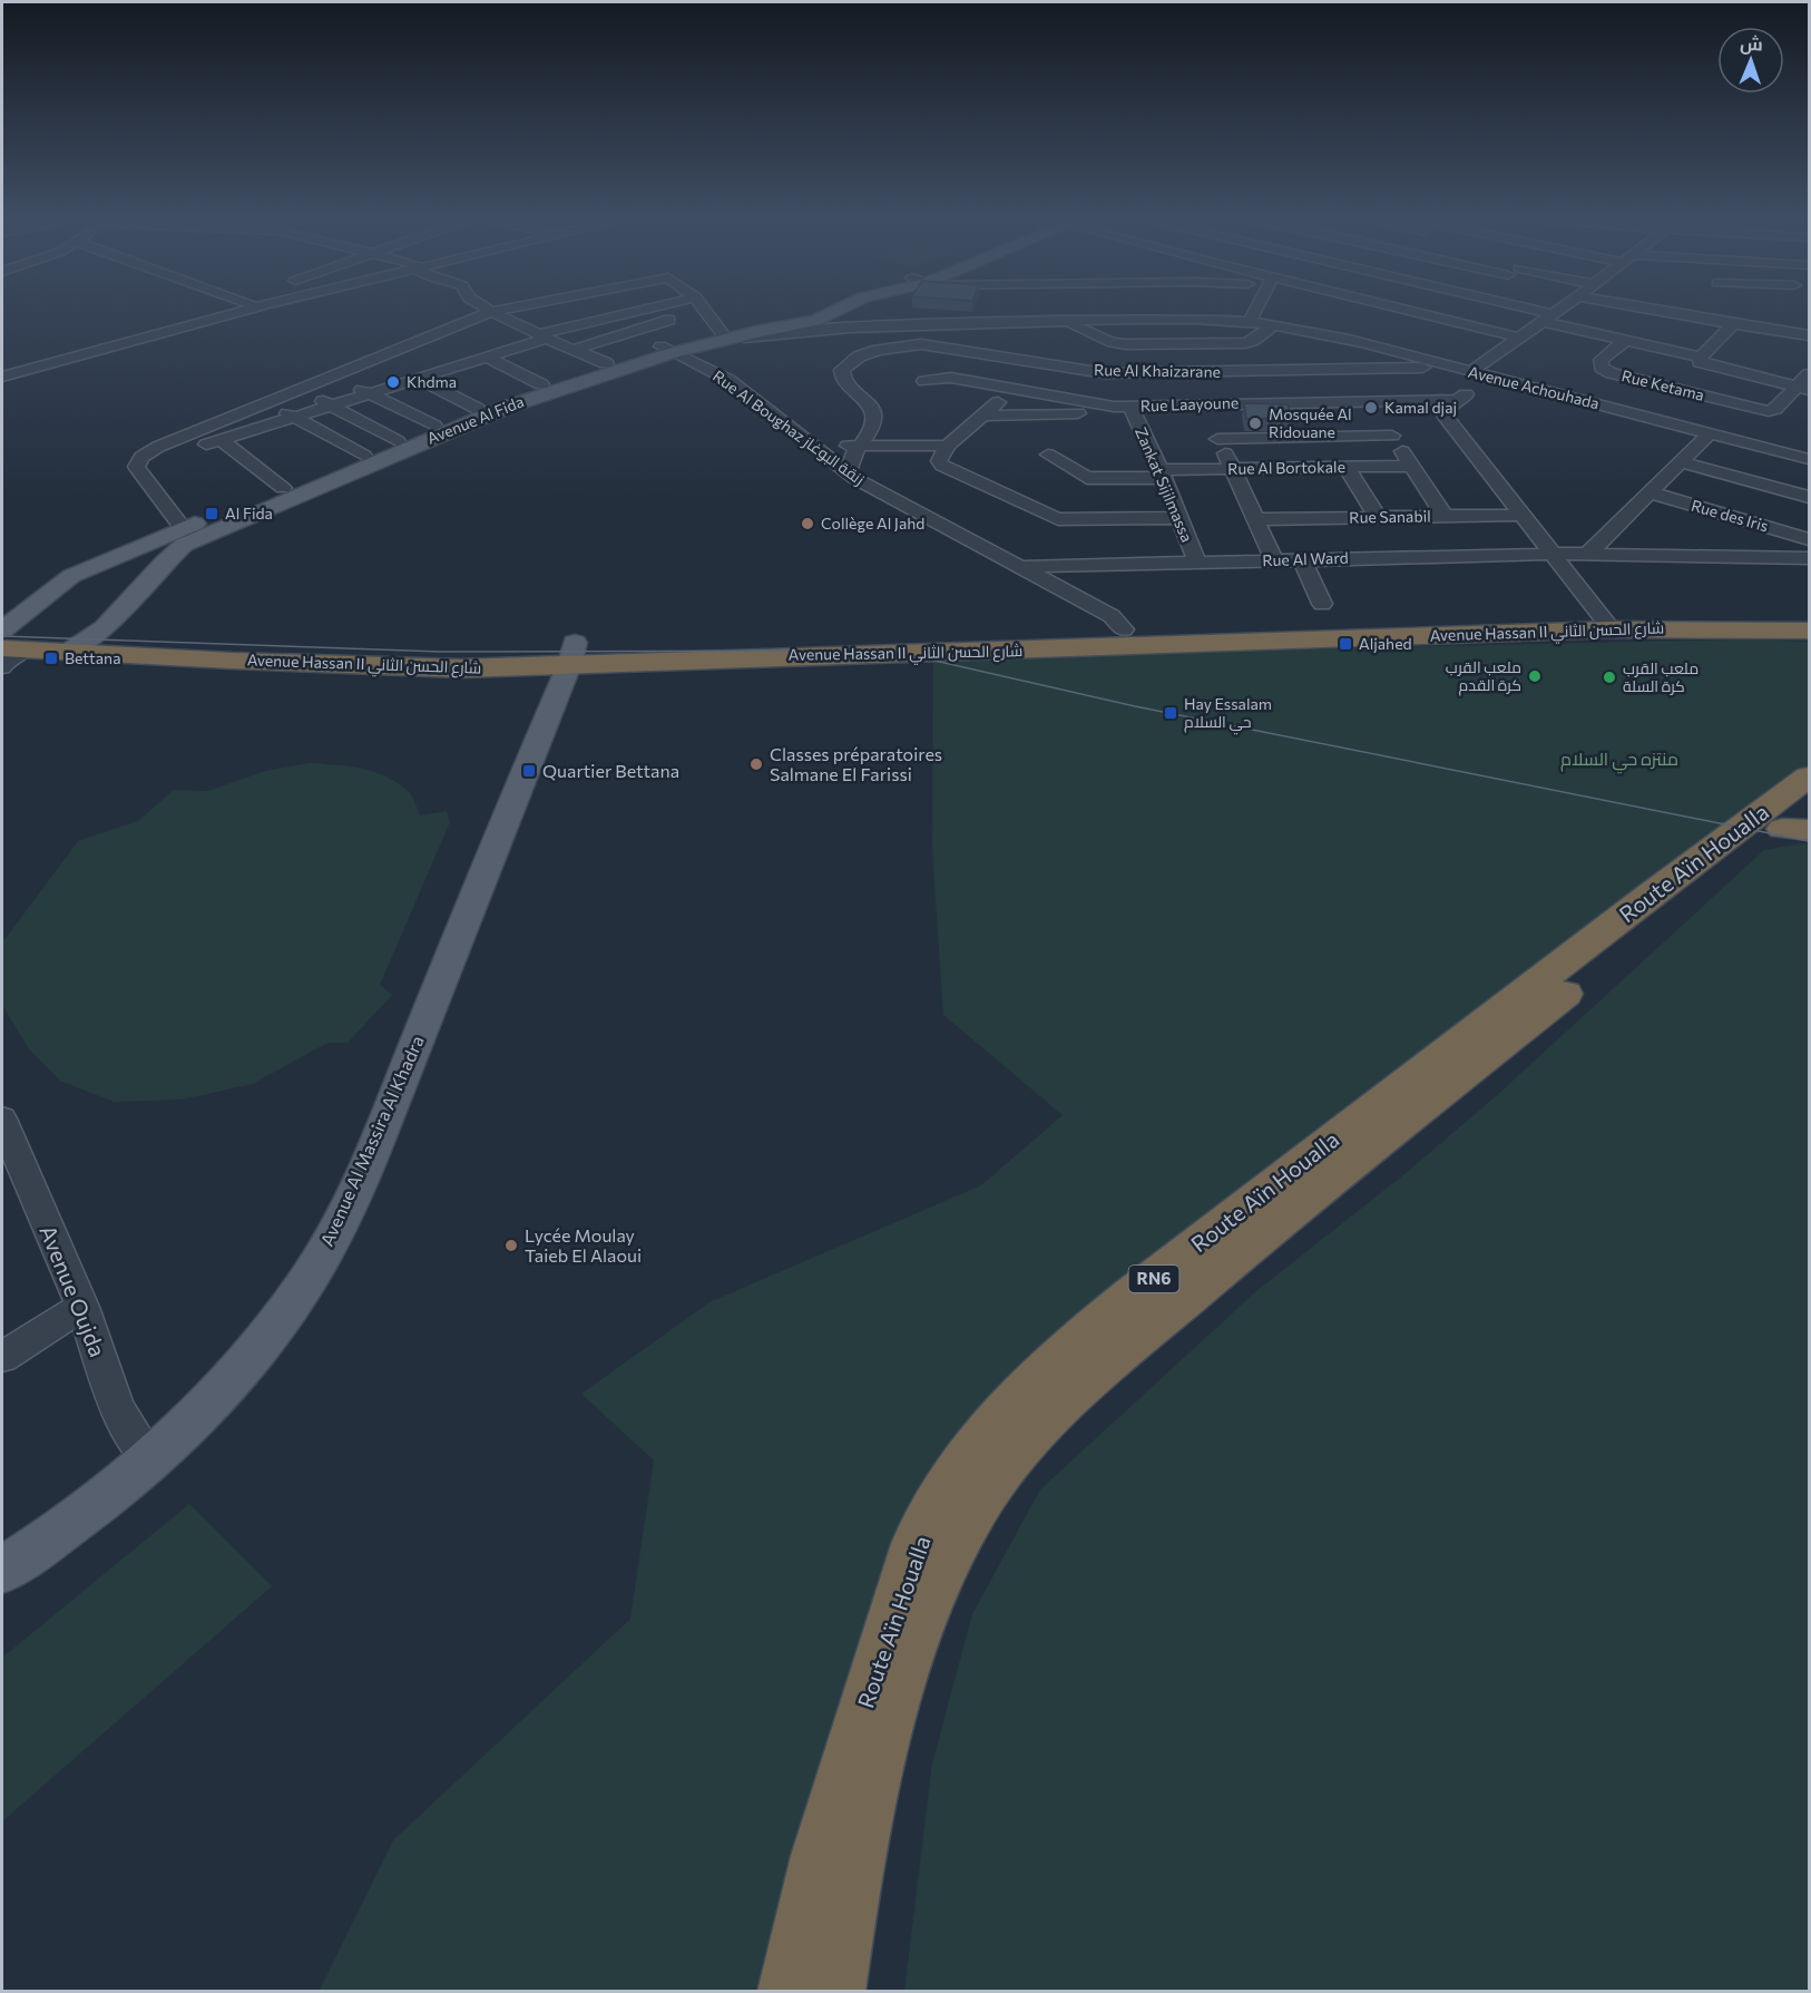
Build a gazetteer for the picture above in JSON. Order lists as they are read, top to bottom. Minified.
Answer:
{"streets":{"highway":["Avenue Hassan II شارع الحسن الثاني","Route Aïn Houalla","RN6"],"main road":["Avenue Al Fida","Avenue Al Massira Al Khadra"],"street":["Rue Al Khaizarane","Rue Ketama","Avenue Achouhada","Rue Laayoune","Rue Al Boughaz زنقة البوغاز","Rue Al Bortokale","Zankat Sijilmassa","Rue des Iris","Rue Sanabil","Rue Al Ward","Avenue Oujda"]},"crossings":[["Rue Al Khaizarane","Avenue Achouhada"],["Rue Al Khaizarane","Rue Laayoune"],["Rue Al Khaizarane","Rue Al Boughaz زنقة البوغاز"],["Rue Ketama","Avenue Achouhada"],["Avenue Achouhada","Avenue Al Fida"],["Rue Laayoune","Zankat Sijilmassa"],["Avenue Al Fida","Rue Al Boughaz زنقة البوغاز"],["Avenue Al Fida","Avenue Hassan II شارع الحسن الثاني"],["Rue Al Boughaz زنقة البوغاز","Rue Al Ward"],["Rue Al Boughaz زنقة البوغاز","Avenue Hassan II شارع الحسن الثاني"],["Rue Al Bortokale","Zankat Sijilmassa"],["Zankat Sijilmassa","Rue Al Ward"],["Avenue Hassan II شارع الحسن الثاني","Avenue Al Massira Al Khadra"],["Avenue Al Massira Al Khadra","Avenue Oujda"]],"parks":["منتزه حي السلام"],"places":{"other":["Khdma","Kamal djaj","Mosquée Al Ridouane","Collège Al Jahd","ملعب القرب كرة القدم","ملعب القرب كرة السلة","Classes préparatoires Salmane El Farissi","Lycée Moulay Taieb El Alaoui"],"transit":["Al Fida","Aljahed","Bettana","Hay Essalam حي السلام","Quartier Bettana"]},"north":"top"}
